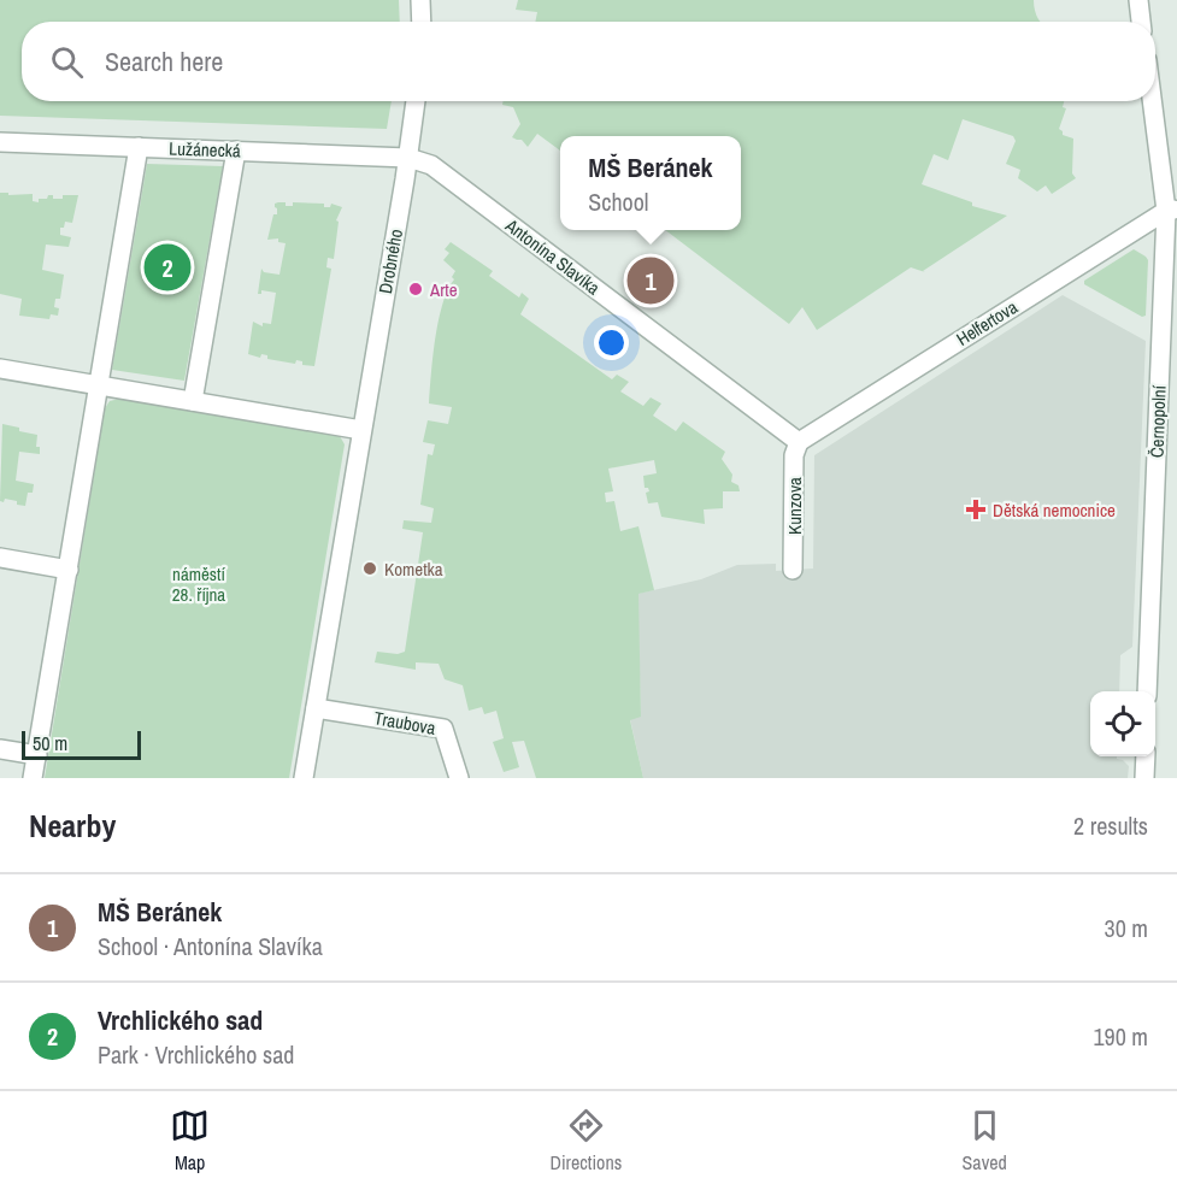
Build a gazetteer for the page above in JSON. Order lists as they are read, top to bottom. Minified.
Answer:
{"streets":{"street":["Lužánecká","Antonína Slavíka","Drobného","Helfertova","Černopolní","Kunzova","Traubova"]},"crossings":[["Lužánecká","Antonína Slavíka"],["Lužánecká","Drobného"],["Antonína Slavíka","Drobného"],["Antonína Slavíka","Helfertova"],["Antonína Slavíka","Kunzova"],["Helfertova","Černopolní"],["Helfertova","Kunzova"]],"parks":["náměstí 28. října"],"places":{"other":["Arte","Kometka"],"health":["Dětská nemocnice"]},"scale_bar":"50 m","page":{"search":"Search here","popup":["MŠ Beránek","School"],"pins":["2","1"],"scale":"50 m","heading":["Nearby","2 results"],"list":[{"mark":"1","name":"MŠ Beránek","note":"School · Antonína Slavíka","value":"30 m"},{"mark":"2","name":"Vrchlického sad","note":"Park · Vrchlického sad","value":"190 m"}],"nav":["Map","Directions","Saved"]}}
